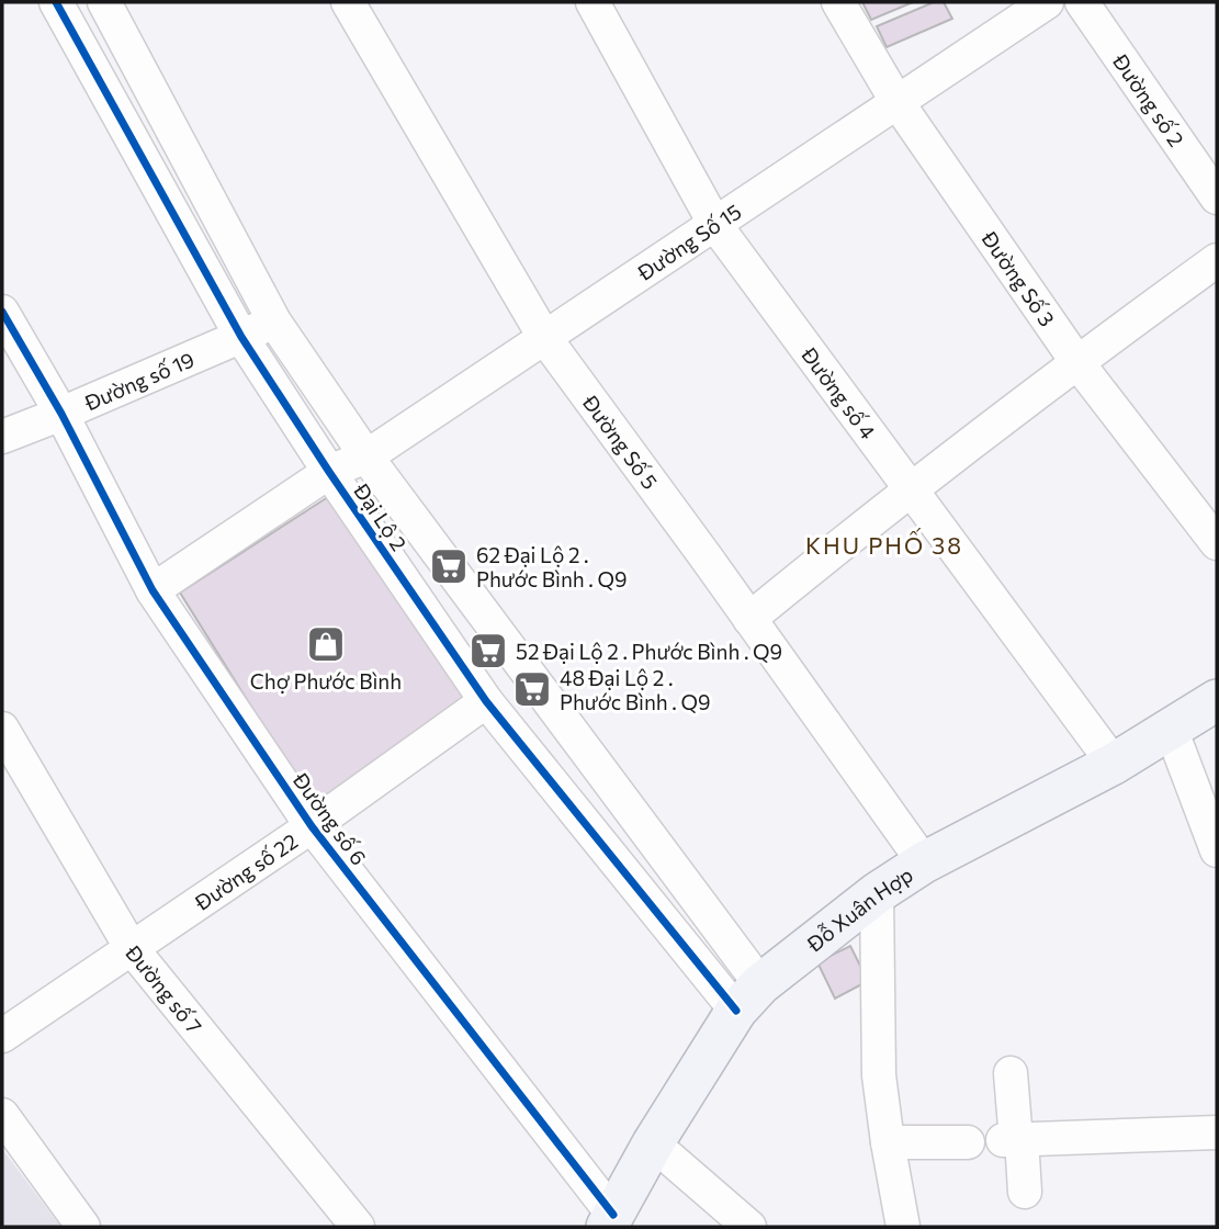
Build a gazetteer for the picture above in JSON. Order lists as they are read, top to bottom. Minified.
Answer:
{"streets":{"main road":["Đỗ Xuân Hợp"],"street":["Đường số 2","Đường Số 15","Đường Số 3","Đường số 19","Đường số 4","Đường Số 5","Đại Lộ 2","Đường số 6","Đường số 22","Đường số 7"]},"crossings":[["Đường Số 15","Đường Số 3"],["Đường Số 15","Đường số 4"],["Đường Số 15","Đường Số 5"],["Đường Số 15","Đại Lộ 2"],["Đường Số 15","Đường số 6"],["Đường số 19","Đại Lộ 2"],["Đường số 19","Đường số 6"],["Đường số 4","Đỗ Xuân Hợp"],["Đường Số 5","Đỗ Xuân Hợp"],["Đại Lộ 2","Đường số 22"],["Đại Lộ 2","Đỗ Xuân Hợp"],["Đường số 6","Đường số 22"],["Đường số 6","Đỗ Xuân Hợp"],["Đường số 22","Đường số 7"]],"districts":["KHU PHỐ 38"],"places":{"supermarket":["62 Đại Lộ 2 . Phước Bình . Q9","52 Đại Lộ 2 . Phước Bình . Q9","48 Đại Lộ 2 . Phước Bình . Q9"],"shop":["Chợ Phước Bình"]}}
